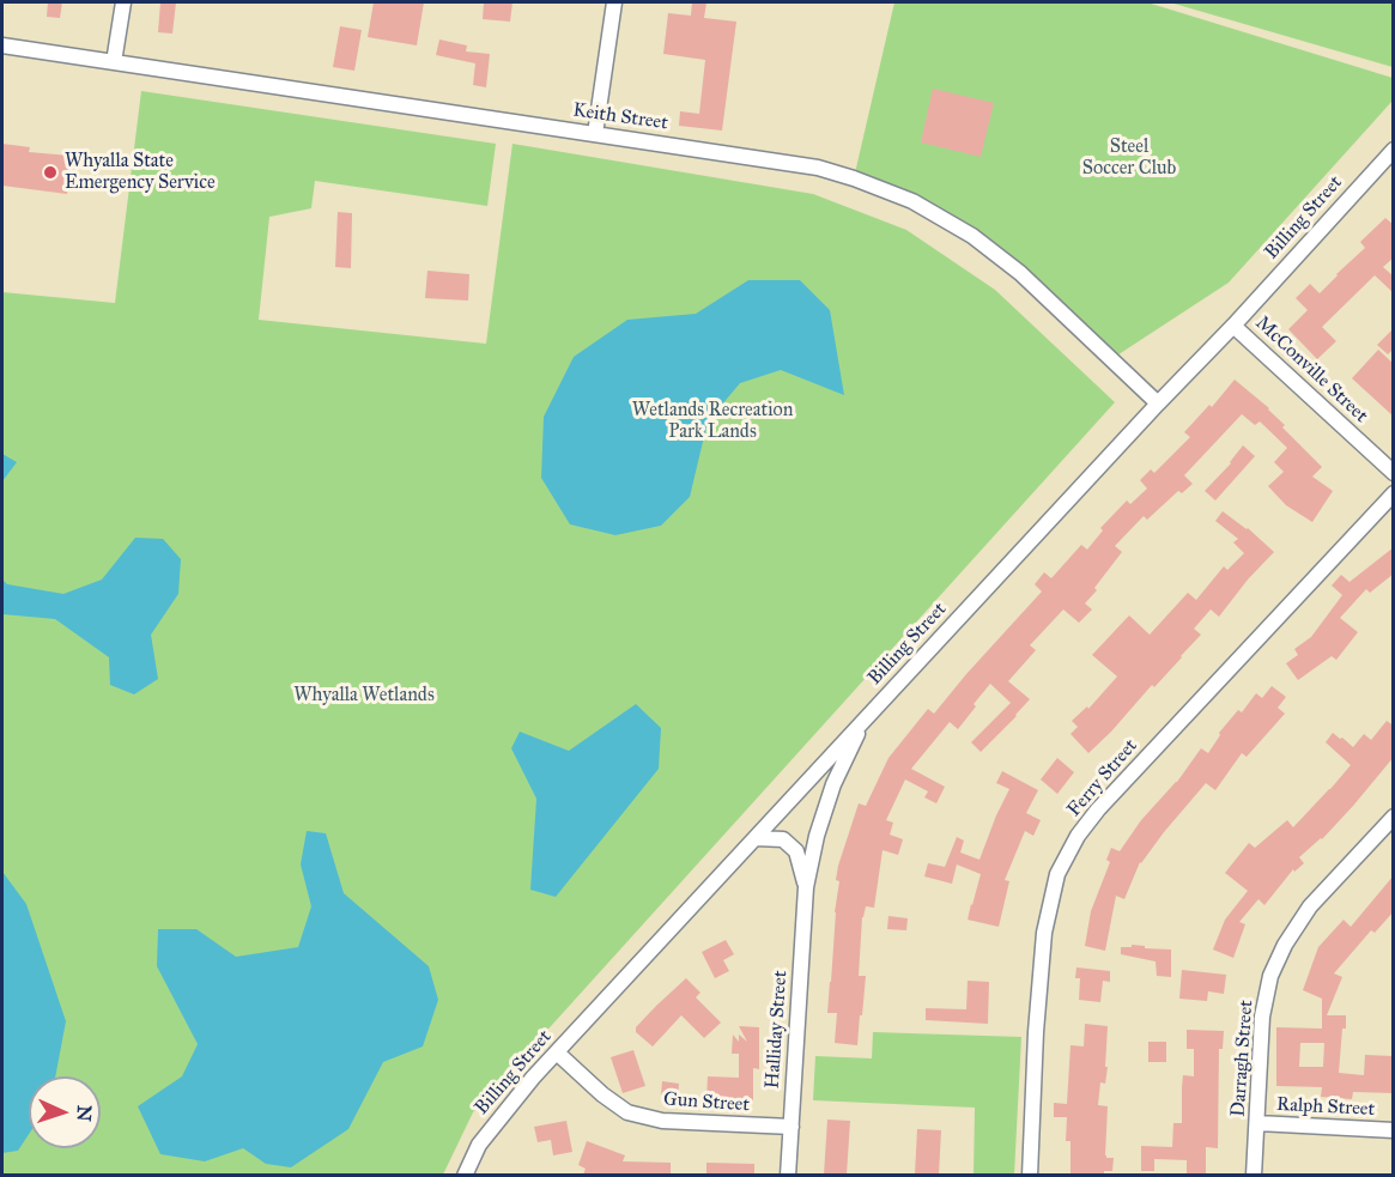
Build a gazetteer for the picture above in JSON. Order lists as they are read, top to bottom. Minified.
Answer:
{"streets":{"street":["Keith Street","Billing Street","McConville Street","Ferry Street","Halliday Street","Darragh Street","Gun Street","Ralph Street"]},"crossings":[["Keith Street","Billing Street"],["Billing Street","McConville Street"],["Billing Street","Halliday Street"],["Billing Street","Gun Street"],["Halliday Street","Gun Street"],["Darragh Street","Ralph Street"]],"parks":["Steel Soccer Club","Wetlands Recreation Park Lands","Whyalla Wetlands"],"places":["Whyalla State Emergency Service"],"north":"right"}
